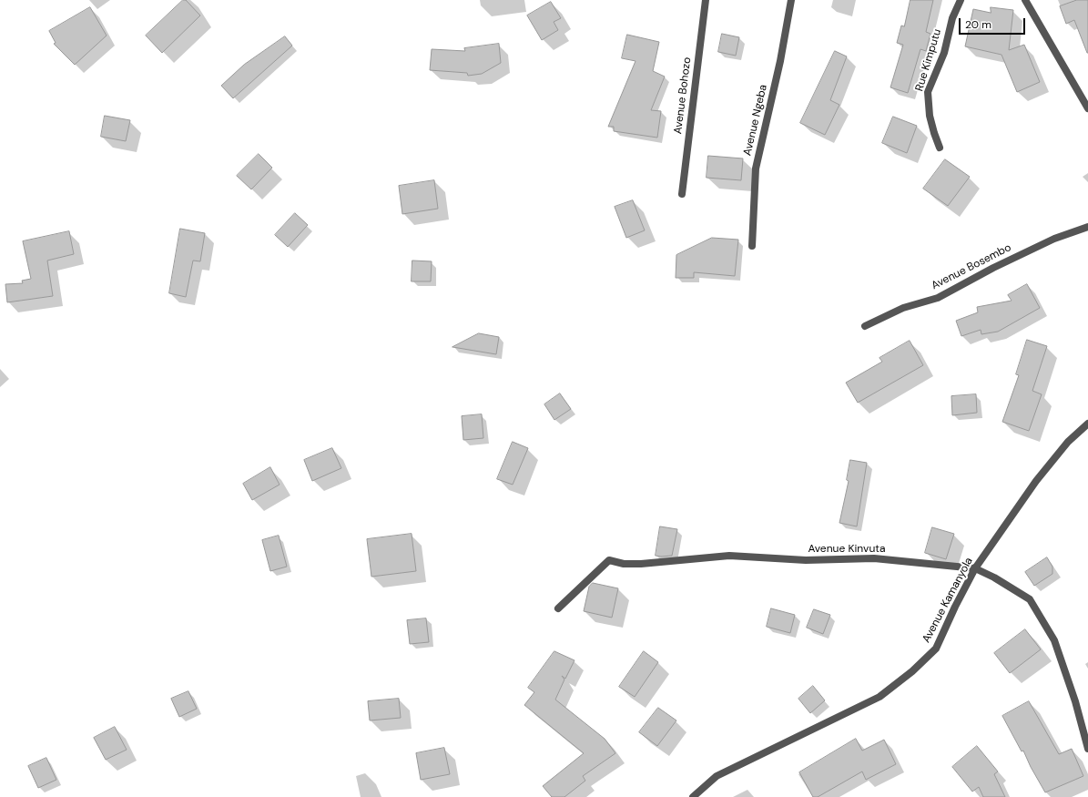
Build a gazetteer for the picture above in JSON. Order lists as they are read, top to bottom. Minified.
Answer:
{"streets":{"street":["Rue Kimputu","Avenue Bohozo","Avenue Ngeba","Avenue Bosembo","Avenue Kinvuta","Avenue Kamanyola"]},"crossings":[["Avenue Kinvuta","Avenue Kamanyola"]],"scale_bar":"20 m"}
